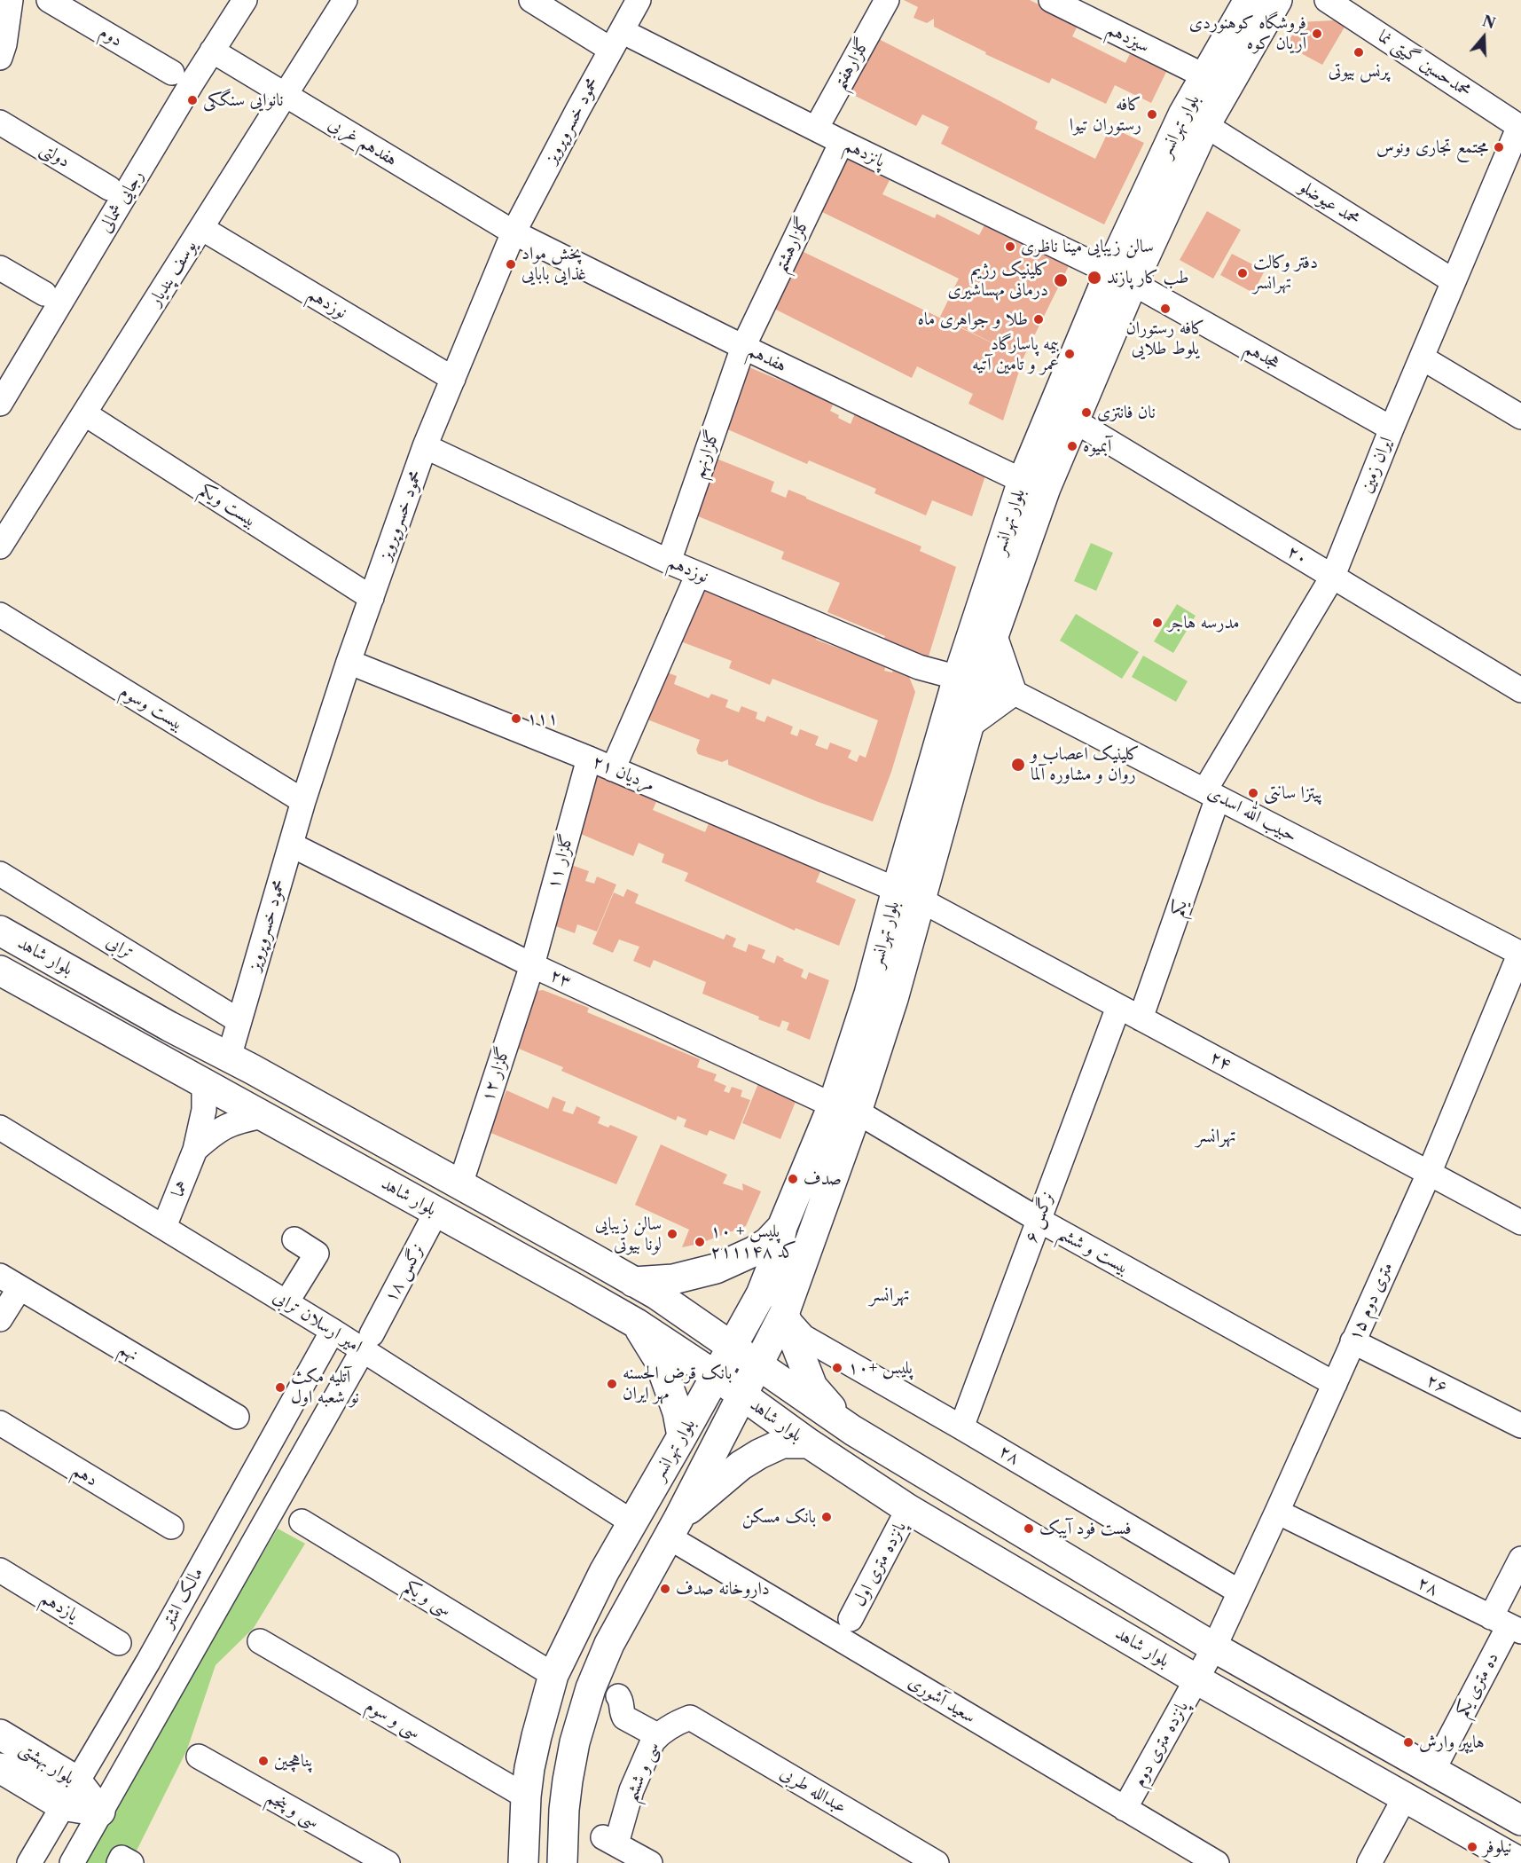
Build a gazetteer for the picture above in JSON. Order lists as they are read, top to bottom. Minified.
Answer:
{"streets":{"main road":["بلوار تهرانسر","بلوار شاهد","بلوار بهشتی"],"street":["دوم","سیزدهم","گلزارهفتم","محمدحسین گیتی نما","محمود خسروپرویز","هفدهم غربی","پانزدهم","دولتی","رجایی شمالی","محمد عیوضلو","گلزارهشتم","یوسف پندیار","نوزدهم","هجدهم","هفدهم","گلزارنهم","ایران زمین","بیست ویکم","۲۰","بیست وسوم","۲۱ مردیان","حبیب الله اسدی","گلزار ۱۱","یکم","ترابی","۲۳","۲۴","گلزار ۱۲","هما","نرگس ۶","بیست و ششم","نرگس ۱۸","۱۵ متری دوم","امیر ارسلان ترابی","نهم","۲۶","۲۸","دهم","پانزده متری اول","مالک اشتر","سی و یکم","یازدهم","ده متری یکم","سعید آشوری","سی و سوم","پانزده متری دوم","سی و ششم","عبدالله طربی","سی و پنجم"]},"crossings":[["سیزدهم","بلوار تهرانسر"],["گلزارهفتم","پانزدهم"],["محمدحسین گیتی نما","ایران زمین"],["محمود خسروپرویز","هفدهم غربی"],["محمود خسروپرویز","پانزدهم"],["محمود خسروپرویز","نوزدهم"],["محمود خسروپرویز","هفدهم"],["محمود خسروپرویز","بیست ویکم"],["محمود خسروپرویز","بیست وسوم"],["محمود خسروپرویز","۲۱ مردیان"],["محمود خسروپرویز","ترابی"],["محمود خسروپرویز","بلوار شاهد"],["محمود خسروپرویز","۲۳"],["بلوار تهرانسر","پانزدهم"],["بلوار تهرانسر","محمد عیوضلو"],["بلوار تهرانسر","نوزدهم"],["بلوار تهرانسر","هجدهم"],["بلوار تهرانسر","هفدهم"],["بلوار تهرانسر","۲۰"],["بلوار تهرانسر","۲۱ مردیان"],["بلوار تهرانسر","حبیب الله اسدی"],["بلوار تهرانسر","بلوار شاهد"],["بلوار تهرانسر","۲۳"],["بلوار تهرانسر","۲۴"],["بلوار تهرانسر","بیست و ششم"],["بلوار تهرانسر","امیر ارسلان ترابی"],["بلوار تهرانسر","۲۸"],["بلوار تهرانسر","سی و یکم"],["بلوار تهرانسر","سعید آشوری"],["بلوار تهرانسر","سی و سوم"],["هفدهم غربی","رجایی شمالی"],["هفدهم غربی","یوسف پندیار"],["هفدهم غربی","هفدهم"],["پانزدهم","گلزارهشتم"],["پانزدهم","هجدهم"],["محمد عیوضلو","ایران زمین"],["گلزارهشتم","هفدهم"],["گلزارهشتم","گلزارنهم"],["یوسف پندیار","نوزدهم"],["یوسف پندیار","بیست ویکم"],["نوزدهم","گلزارنهم"],["نوزدهم","حبیب الله اسدی"],["هجدهم","ایران زمین"],["هفدهم","گلزارنهم"],["ایران زمین","۲۰"],["ایران زمین","حبیب الله اسدی"],["ایران زمین","یکم"],["۲۱ مردیان","گلزار ۱۱"],["۲۱ مردیان","۲۴"],["حبیب الله اسدی","یکم"],["حبیب الله اسدی","۱۵ متری دوم"],["گلزار ۱۱","۲۳"],["گلزار ۱۱","گلزار ۱۲"],["یکم","۲۴"],["بلوار شاهد","گلزار ۱۲"],["بلوار شاهد","هما"],["بلوار شاهد","نرگس ۱۸"],["بلوار شاهد","۱۵ متری دوم"],["بلوار شاهد","پانزده متری اول"],["بلوار شاهد","ده متری یکم"],["بلوار شاهد","پانزده متری دوم"],["۲۳","گلزار ۱۲"],["۲۳","بیست و ششم"],["۲۴","نرگس ۶"],["۲۴","۱۵ متری دوم"],["هما","امیر ارسلان ترابی"],["نرگس ۶","بیست و ششم"],["نرگس ۶","۲۸"],["بیست و ششم","۱۵ متری دوم"],["نرگس ۱۸","امیر ارسلان ترابی"],["نرگس ۱۸","مالک اشتر"],["۱۵ متری دوم","۲۶"],["۱۵ متری دوم","۲۸"],["۱۵ متری دوم","پانزده متری دوم"],["امیر ارسلان ترابی","مالک اشتر"],["۲۸","ده متری یکم"],["مالک اشتر","بلوار بهشتی"],["سعید آشوری","پانزده متری دوم"],["سی و ششم","عبدالله طربی"]],"districts":["تهرانسر","تهرانسر"],"places":["فروشگاه کوهنوردی آریان کوه","پرنس بیوتی","نانوایی سنگکی","کافه رستوران تیوا","مجتمع تجاری ونوس","سالن زیبایی مینا ناظری","پخش مواد غذایی بابایی","دفتر وکالت تهرانسر","طب کار پازند","کلینیک رژیم درمانی مهساشیری","کافه رستوران يلوط طلایی","طلا و جواهری ماه","بیمه پاسارگاد عمر و تامین آتیه","نان فانتزی","آبمیوه","مدرسه هاجر","۱۱۱","کلینیک اعصاب و روان و مشاوره آلما","پیتزا سانتی","صدف","سالن زیبایی لونا بیوتی","پلیس + ۱۰ کد ۲۱۱۱۴۸","پلیس +۱۰","بانک قرض الحسنه مهر ایران","آتلیه مکث نو شعبه اول","بانک مسکن","فست فود آیبک","داروخانه صدف","هایپر وارش","پناهچین","نیلوفر"],"north":"top"}
